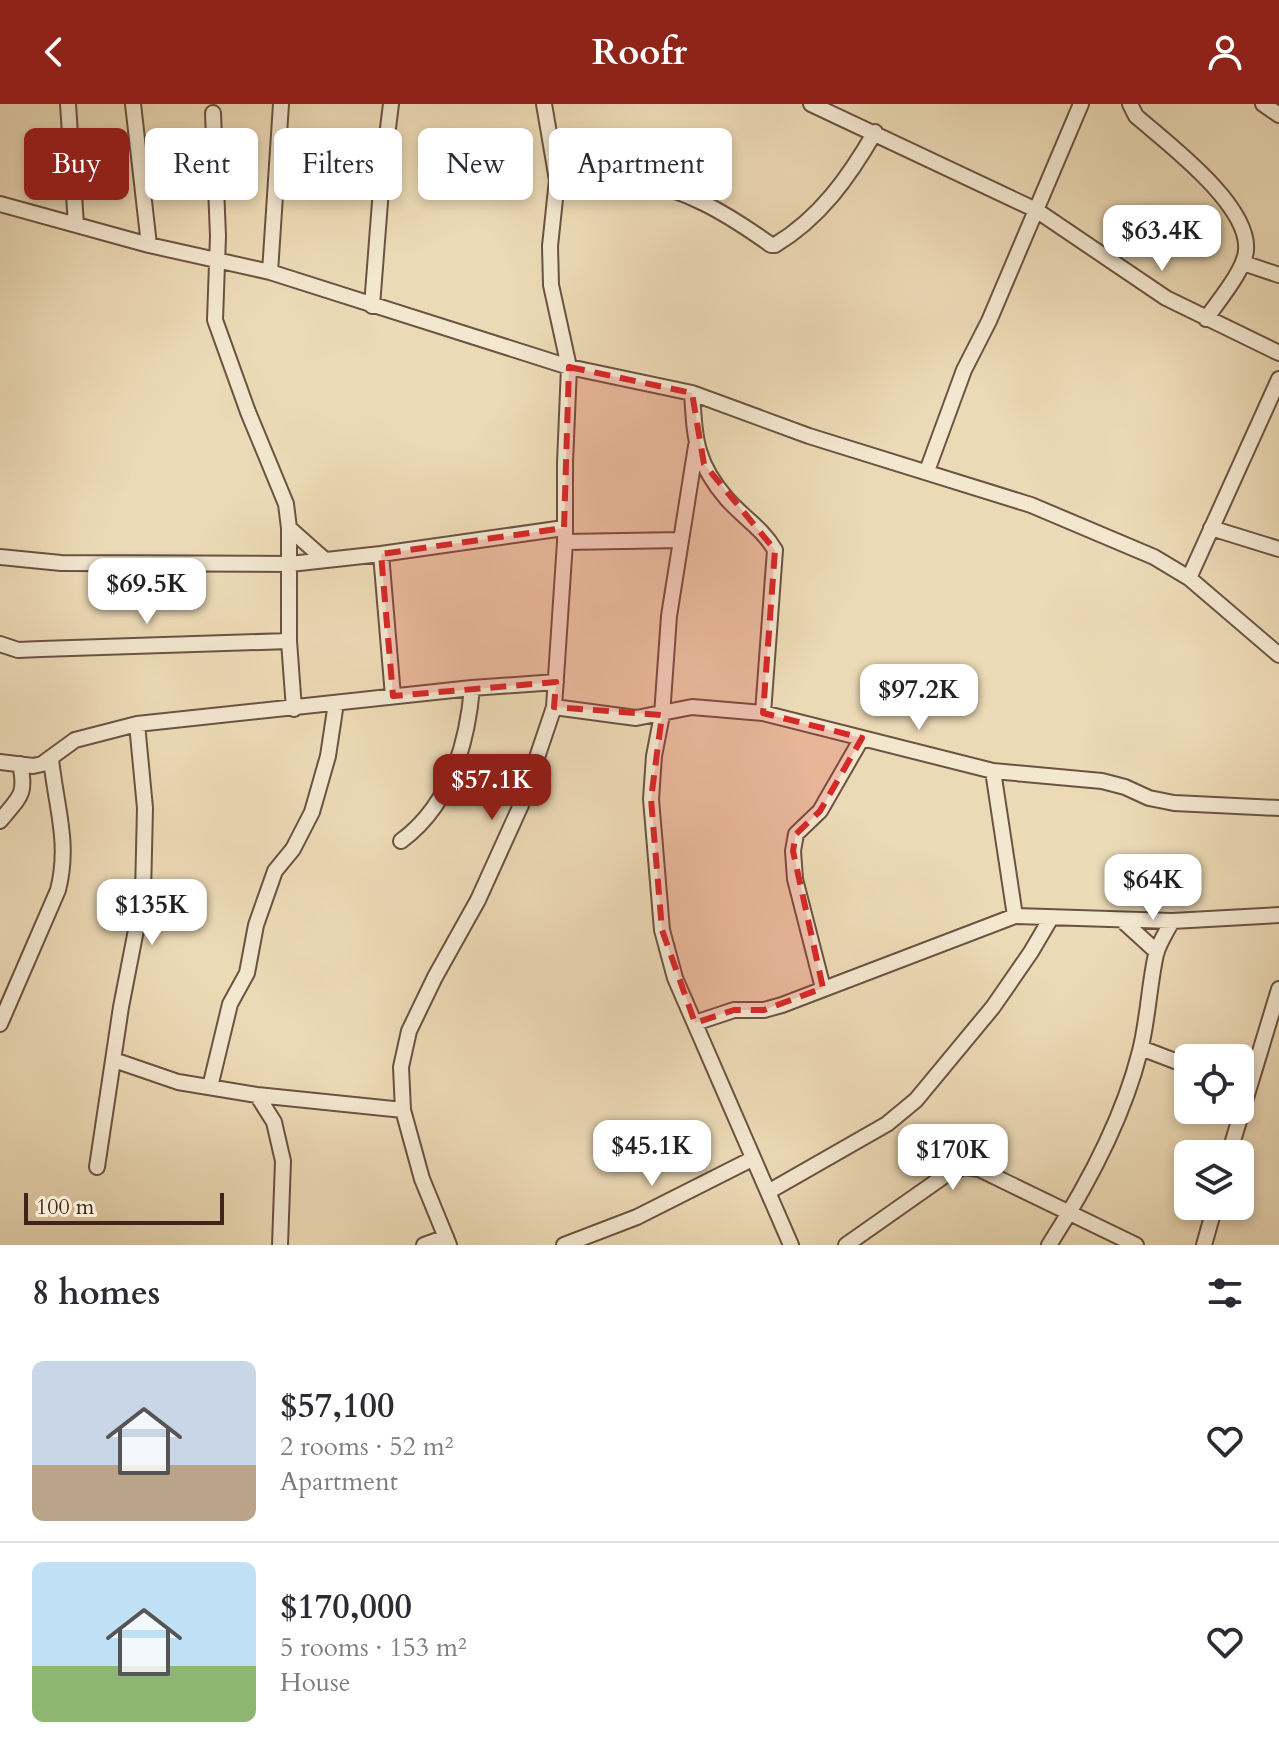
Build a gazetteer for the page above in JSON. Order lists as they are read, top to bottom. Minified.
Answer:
{"scale_bar":"100 m","page":{"header":"Roofr","chip":["Buy","Rent","Filters","New","Apartment"],"price":["$63.4K","$69.5K","$97.2K","$57.1K","$64K","$135K","$45.1K","$170K"],"scale":"100 m","heading":"8 homes","list":[{"name":"$57,100","note":"2 rooms · 52 m² · Apartment"},{"name":"$170,000","note":"5 rooms · 153 m² · House"}]}}
